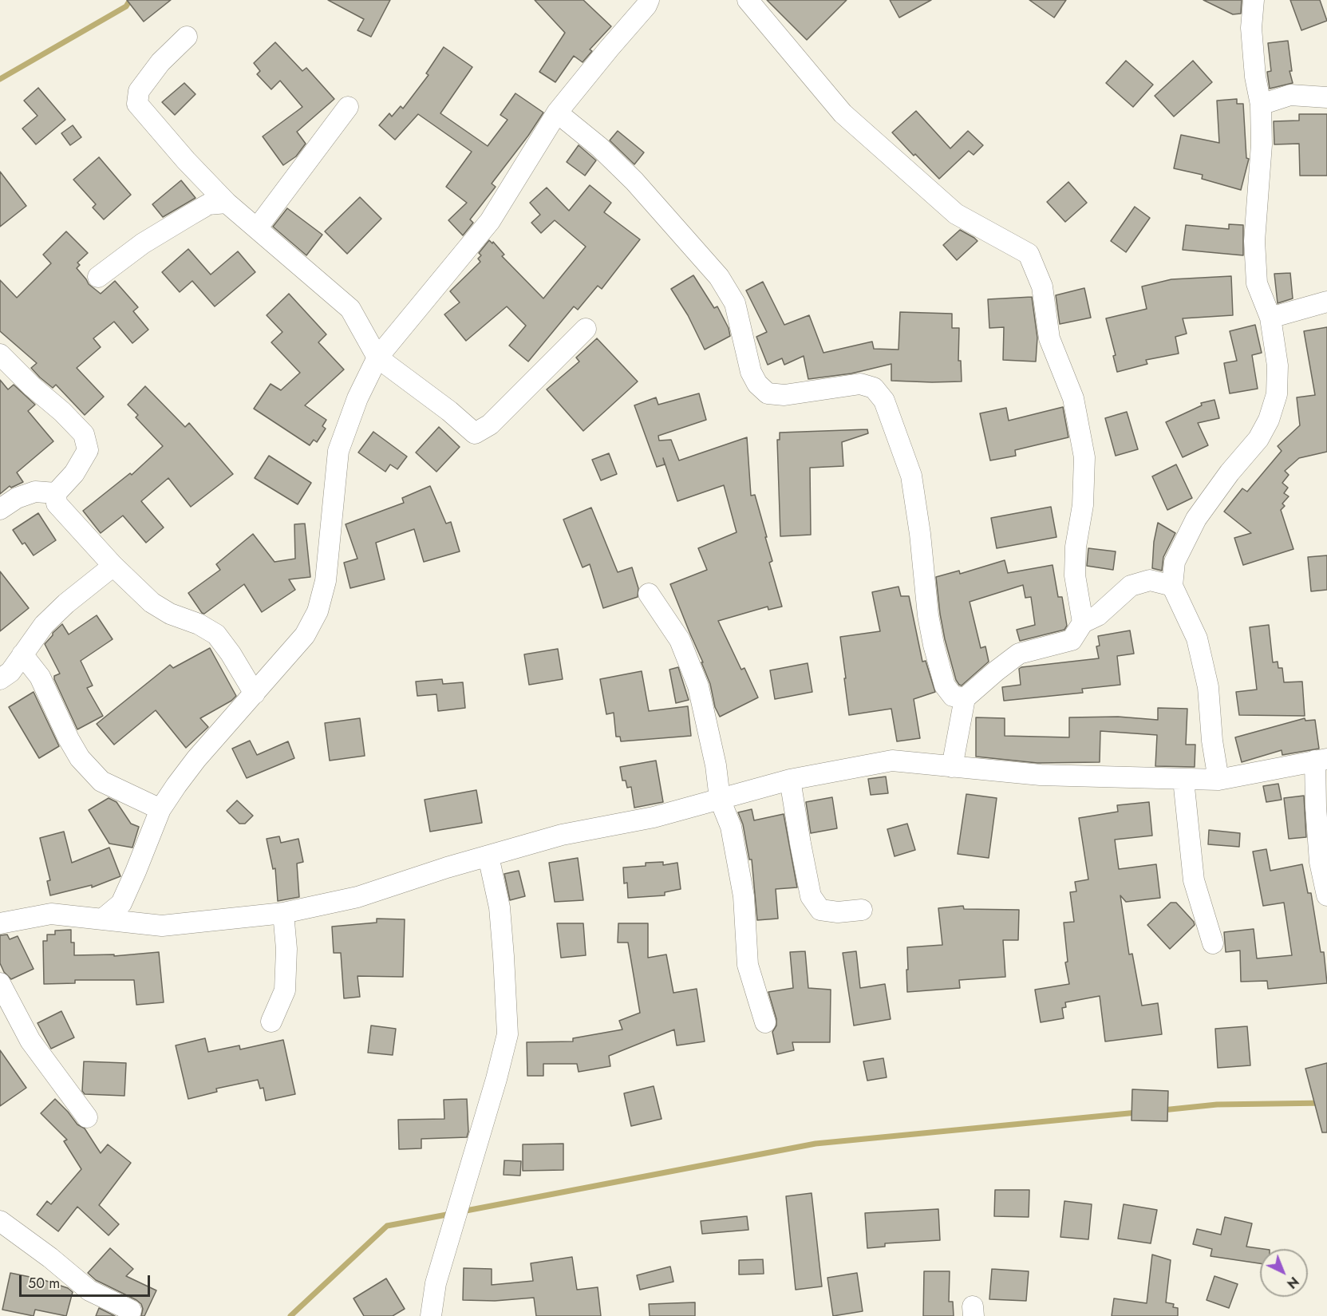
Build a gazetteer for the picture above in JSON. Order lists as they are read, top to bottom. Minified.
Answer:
{"scale_bar":"50 m","north":"bottom right"}
